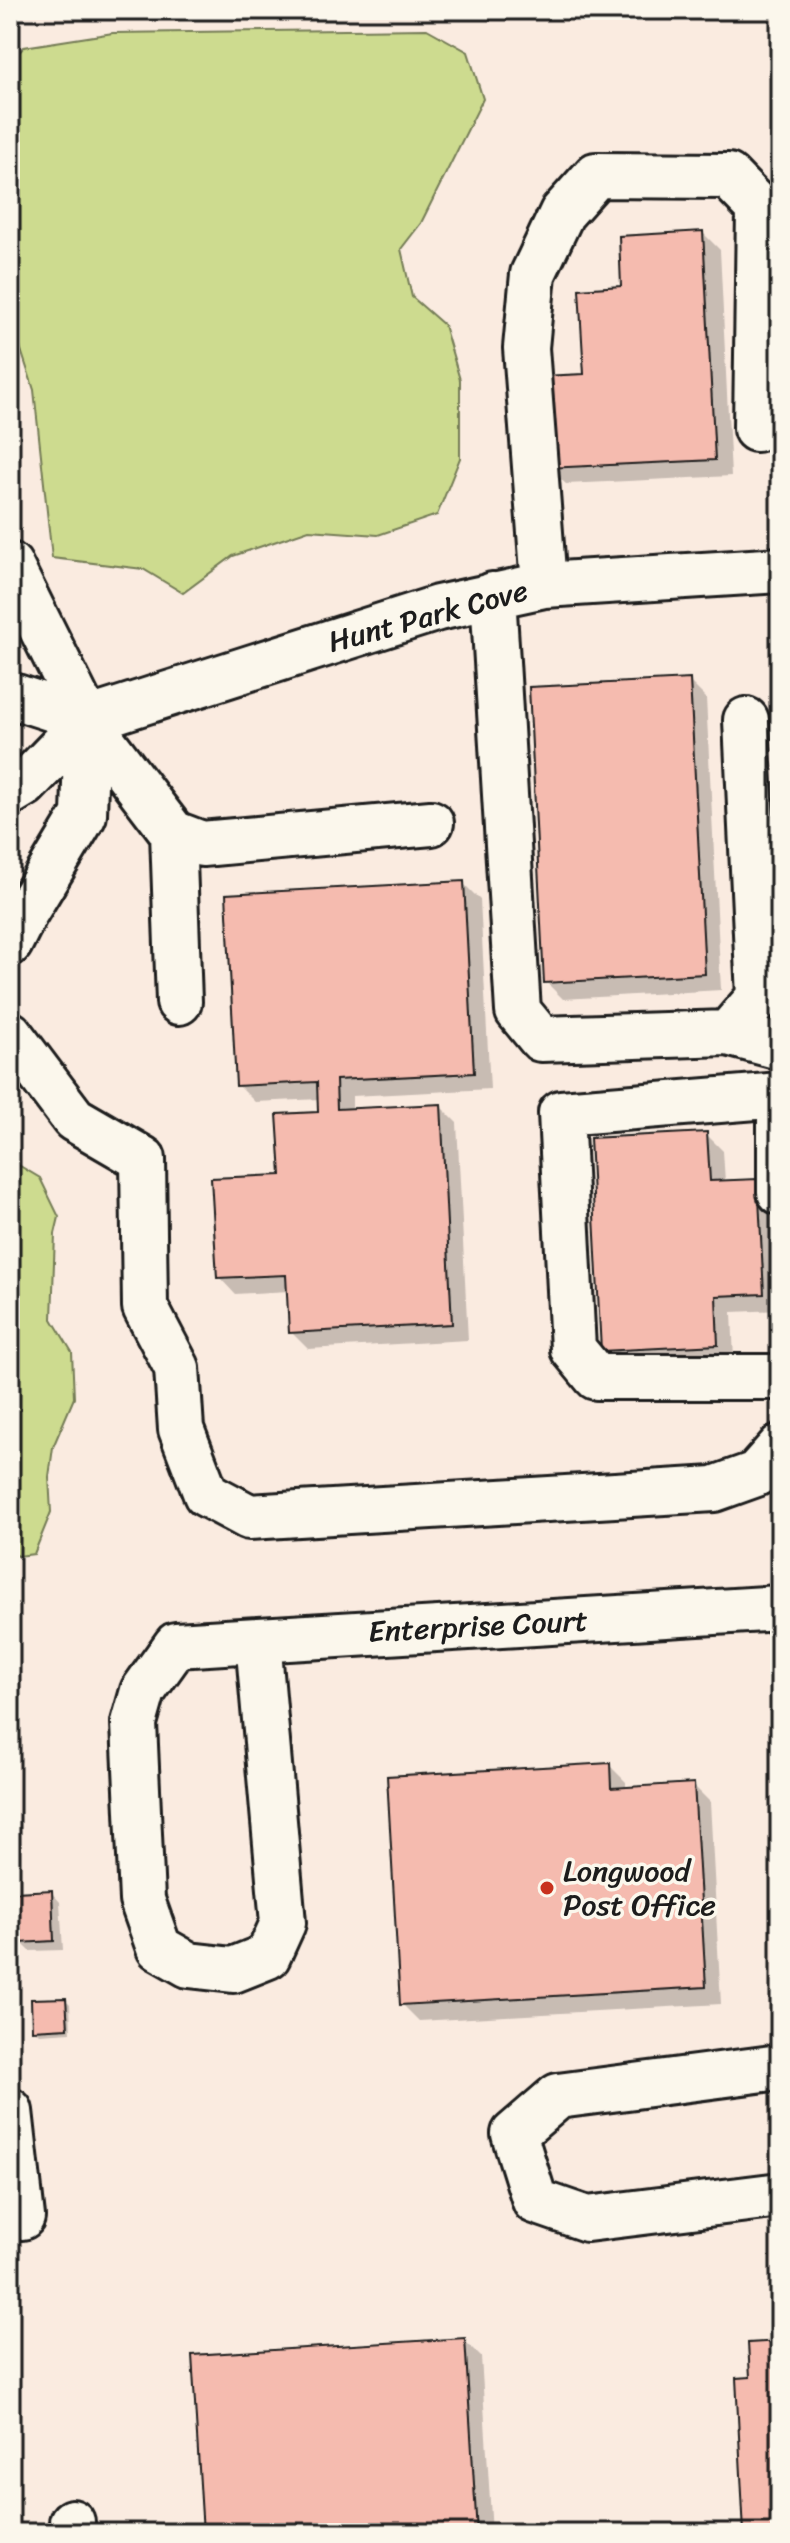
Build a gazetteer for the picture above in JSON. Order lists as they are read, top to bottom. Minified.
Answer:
{"streets":{"street":["Hunt Park Cove","Enterprise Court"]},"places":["Longwood Post Office"]}
